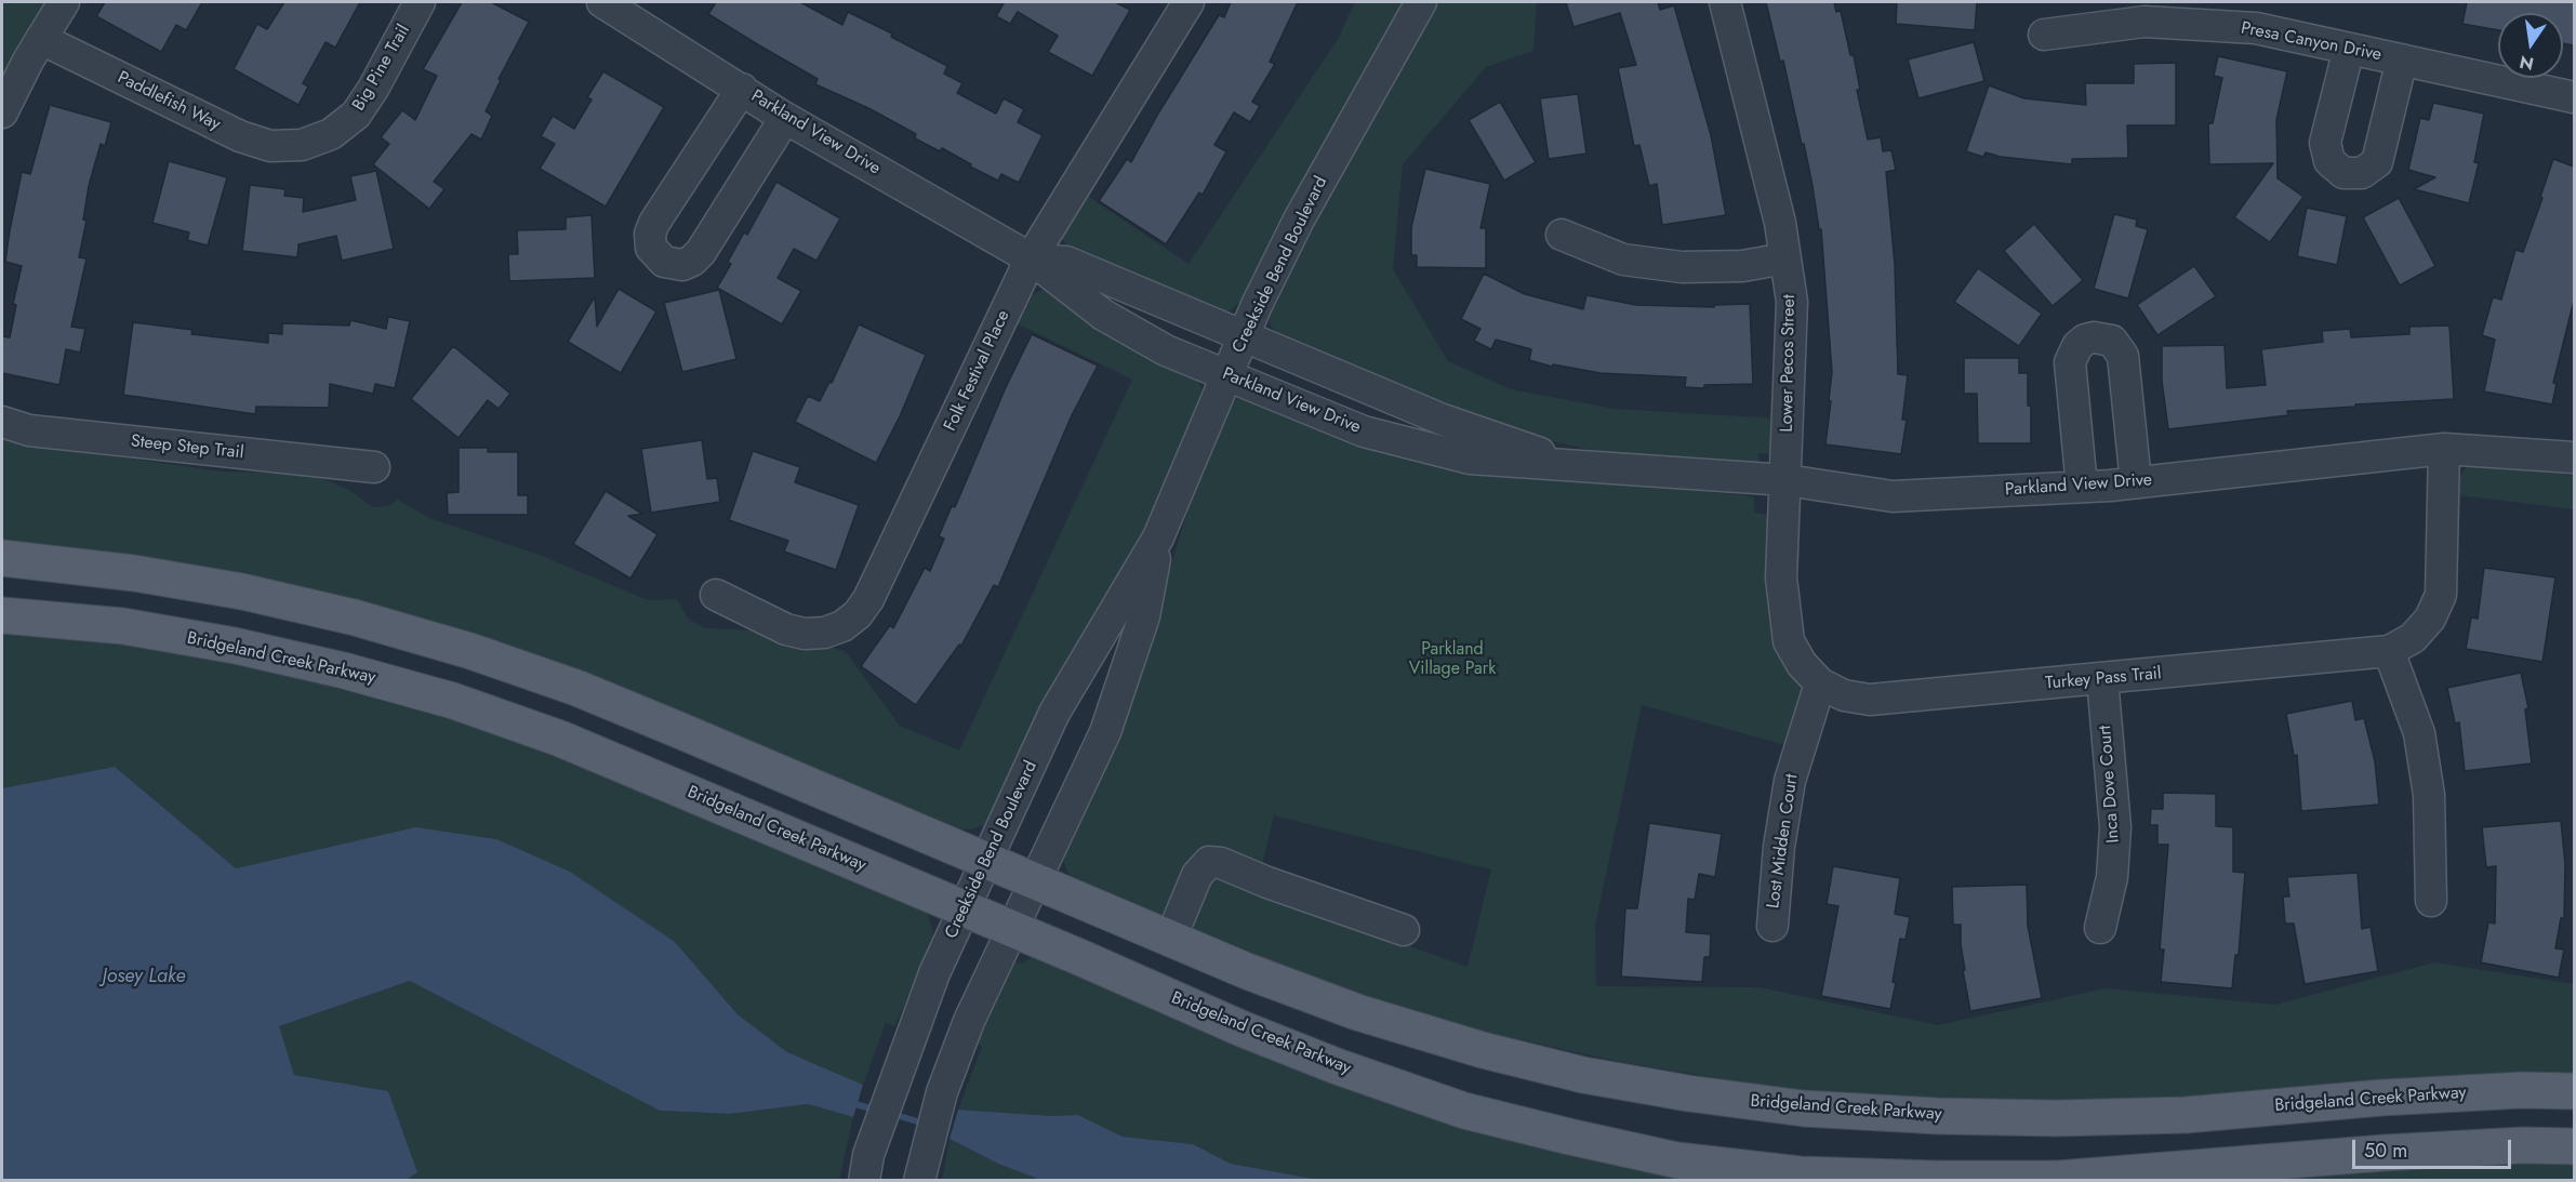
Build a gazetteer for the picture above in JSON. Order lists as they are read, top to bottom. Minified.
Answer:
{"streets":{"main road":["Bridgeland Creek Parkway"],"street":["Presa Canyon Drive","Big Pine Trail","Paddlefish Way","Parkland View Drive","Creekside Bend Boulevard","Lower Pecos Street","Folk Festival Place","Steep Step Trail","Turkey Pass Trail","Inca Dove Court","Lost Midden Court"]},"crossings":[["Big Pine Trail","Paddlefish Way"],["Parkland View Drive","Creekside Bend Boulevard"],["Parkland View Drive","Lower Pecos Street"],["Parkland View Drive","Folk Festival Place"],["Creekside Bend Boulevard","Bridgeland Creek Parkway"],["Lower Pecos Street","Turkey Pass Trail"],["Lower Pecos Street","Lost Midden Court"],["Turkey Pass Trail","Inca Dove Court"],["Turkey Pass Trail","Lost Midden Court"]],"water":["Josey Lake"],"parks":["Parkland Village Park"],"scale_bar":"50 m","north":"bottom"}
